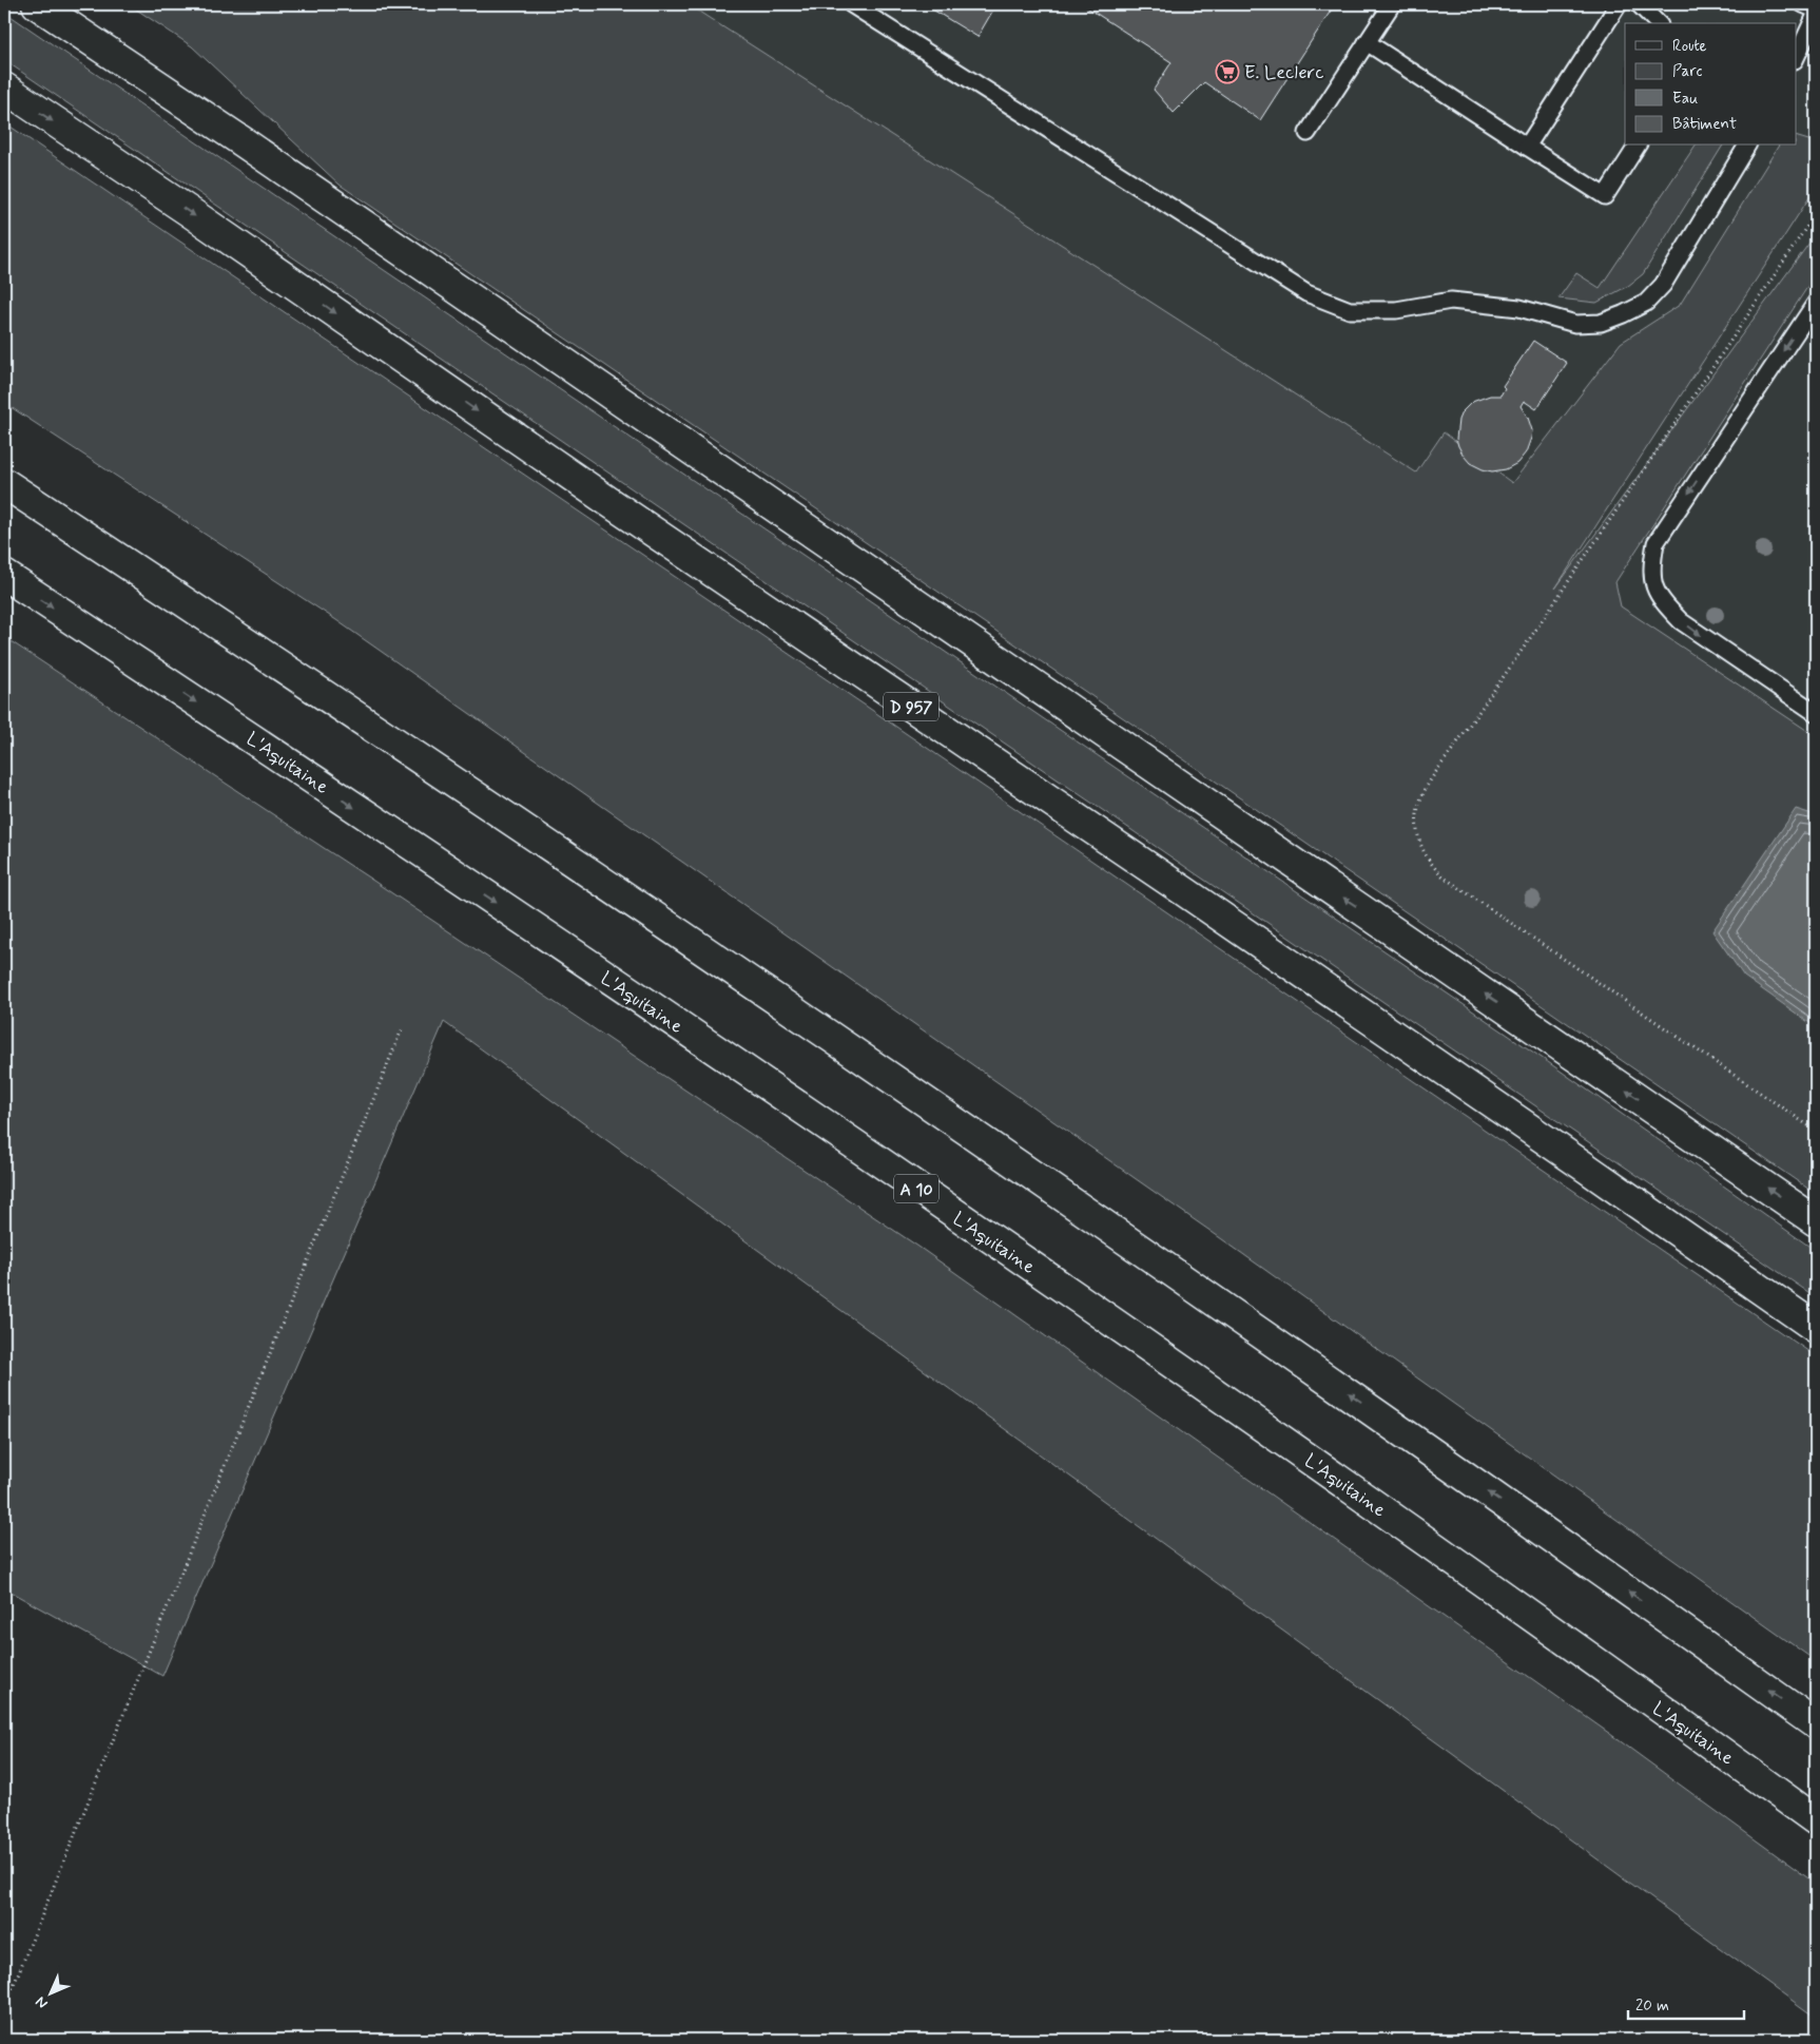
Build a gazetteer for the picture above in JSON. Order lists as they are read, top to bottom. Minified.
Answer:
{"streets":{"main road":["D 957","L'Aquitaine","A 10"]},"places":{"supermarket":["E. Leclerc"]},"legend":["Route","Parc","Eau","Bâtiment"],"scale_bar":"20 m","north":"bottom left"}
